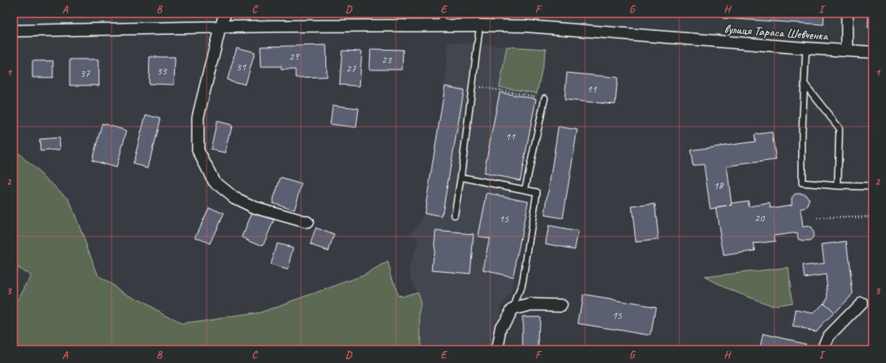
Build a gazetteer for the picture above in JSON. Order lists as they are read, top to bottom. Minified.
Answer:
{"streets":{"street":["вулиця Тараса Шевченка"]},"house_numbers":["29","23","31","27","33","37","11","11","18","20","15","15"],"grid":{"columns":["A","B","C","D","E","F","G","H","I"],"rows":["1","2","3"]}}
